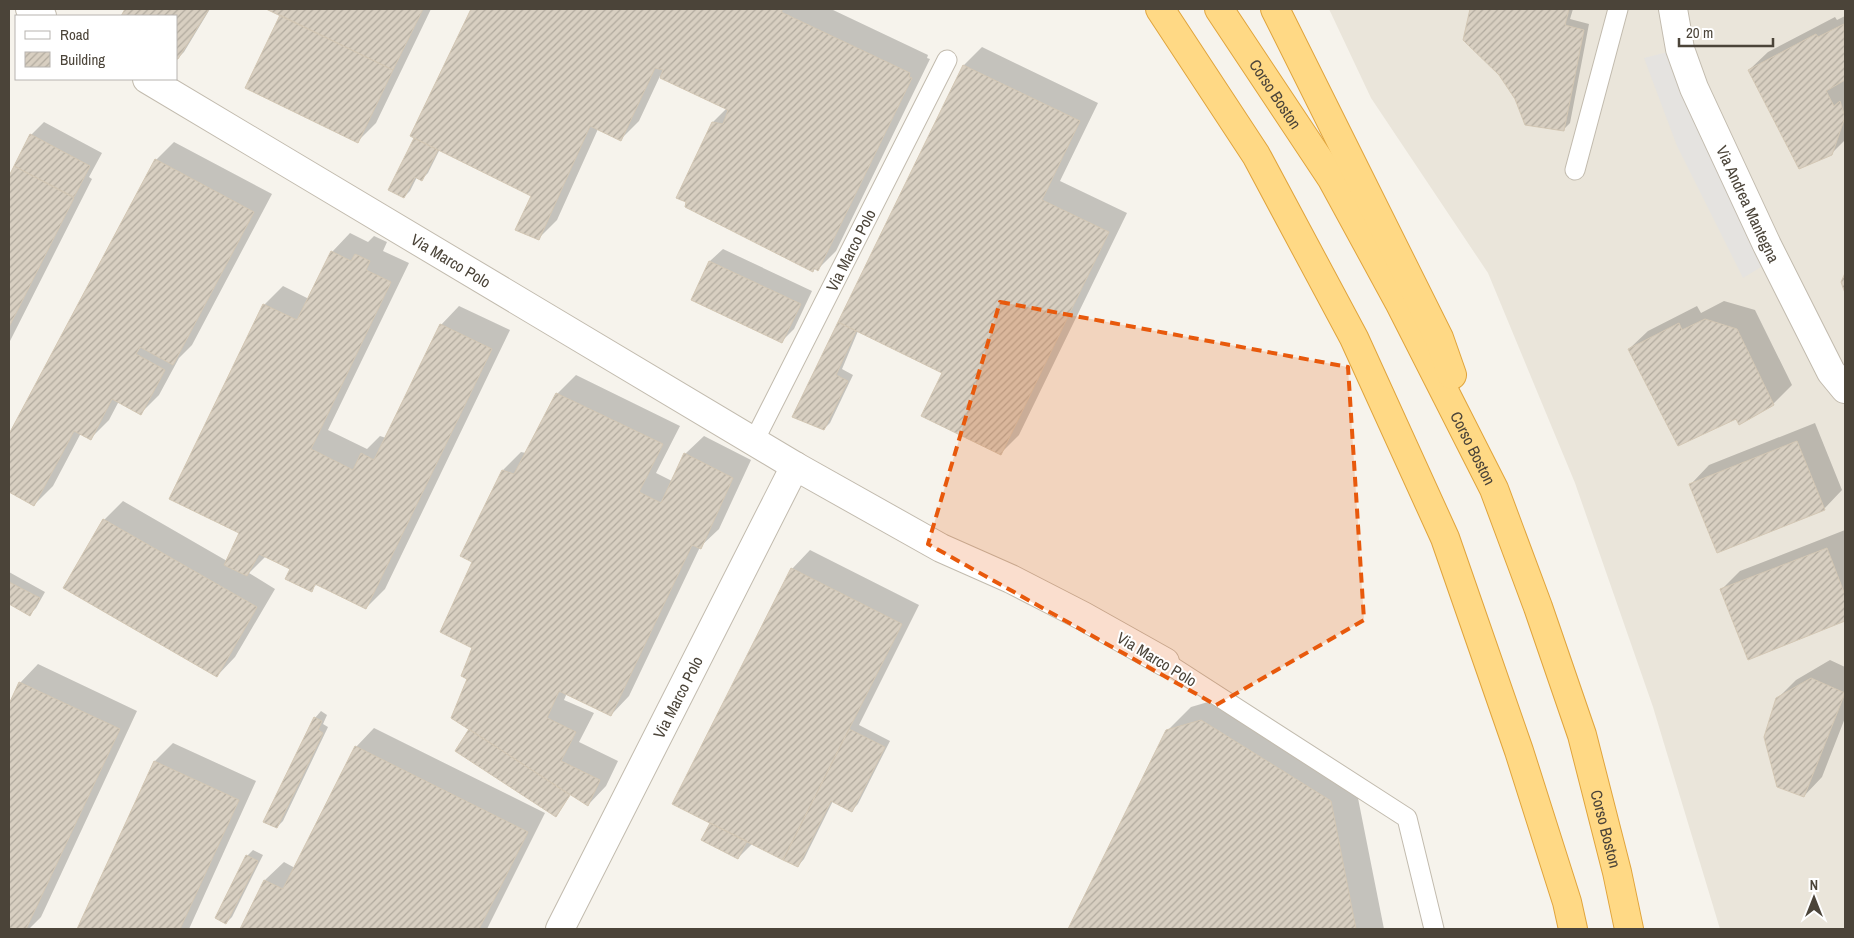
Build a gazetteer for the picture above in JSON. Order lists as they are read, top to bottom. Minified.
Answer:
{"streets":{"highway":["Corso Boston"],"street":["Via Andrea Mantegna","Via Marco Polo"]},"legend":["Road","Building"],"scale_bar":"20 m","north":"top"}
